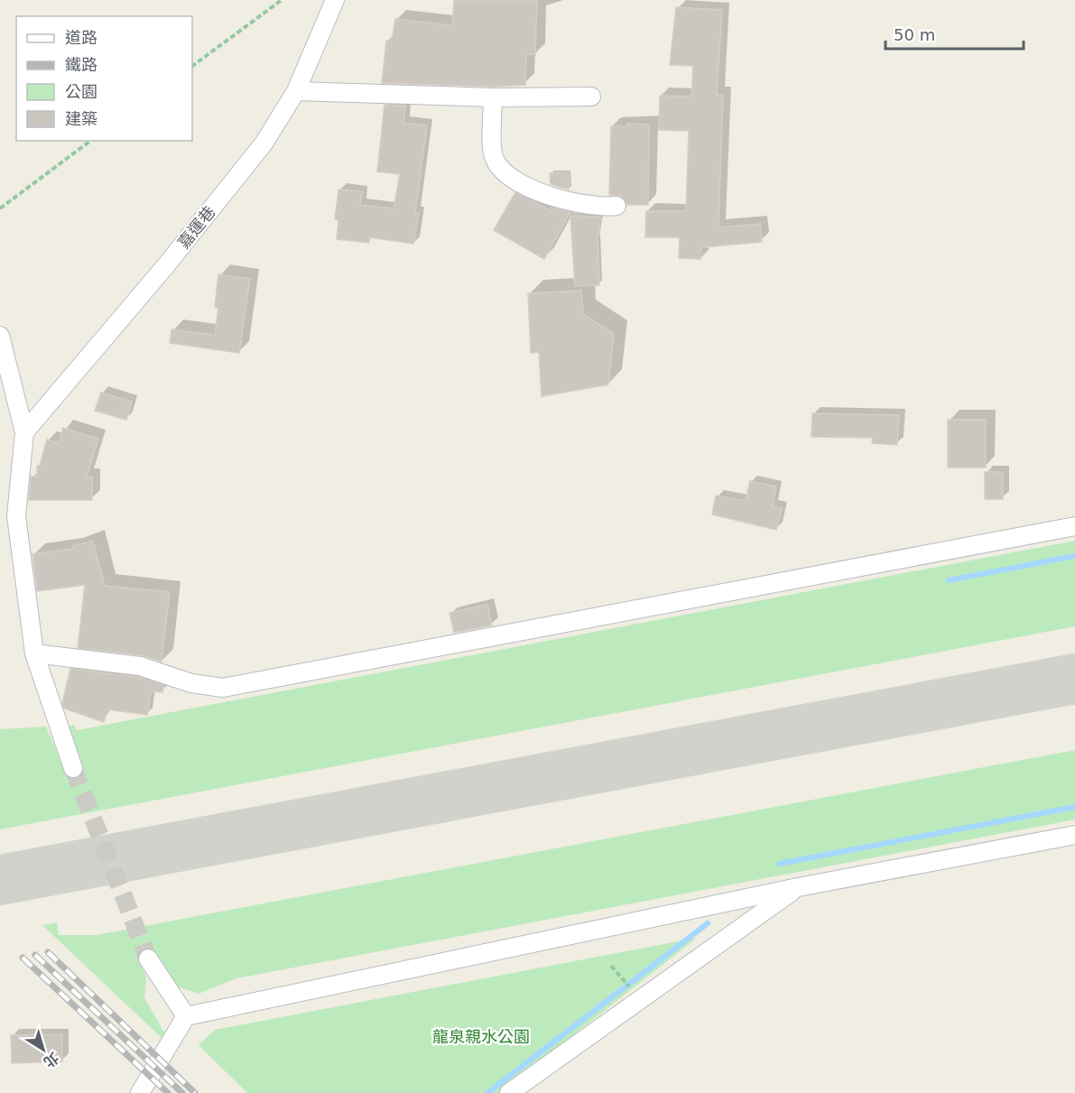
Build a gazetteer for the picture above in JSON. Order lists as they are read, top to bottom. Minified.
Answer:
{"streets":{"street":["嘉運巷"]},"parks":["龍泉親水公園"],"legend":["道路","鐵路","公園","建築"],"scale_bar":"50 m","north":"bottom right"}
